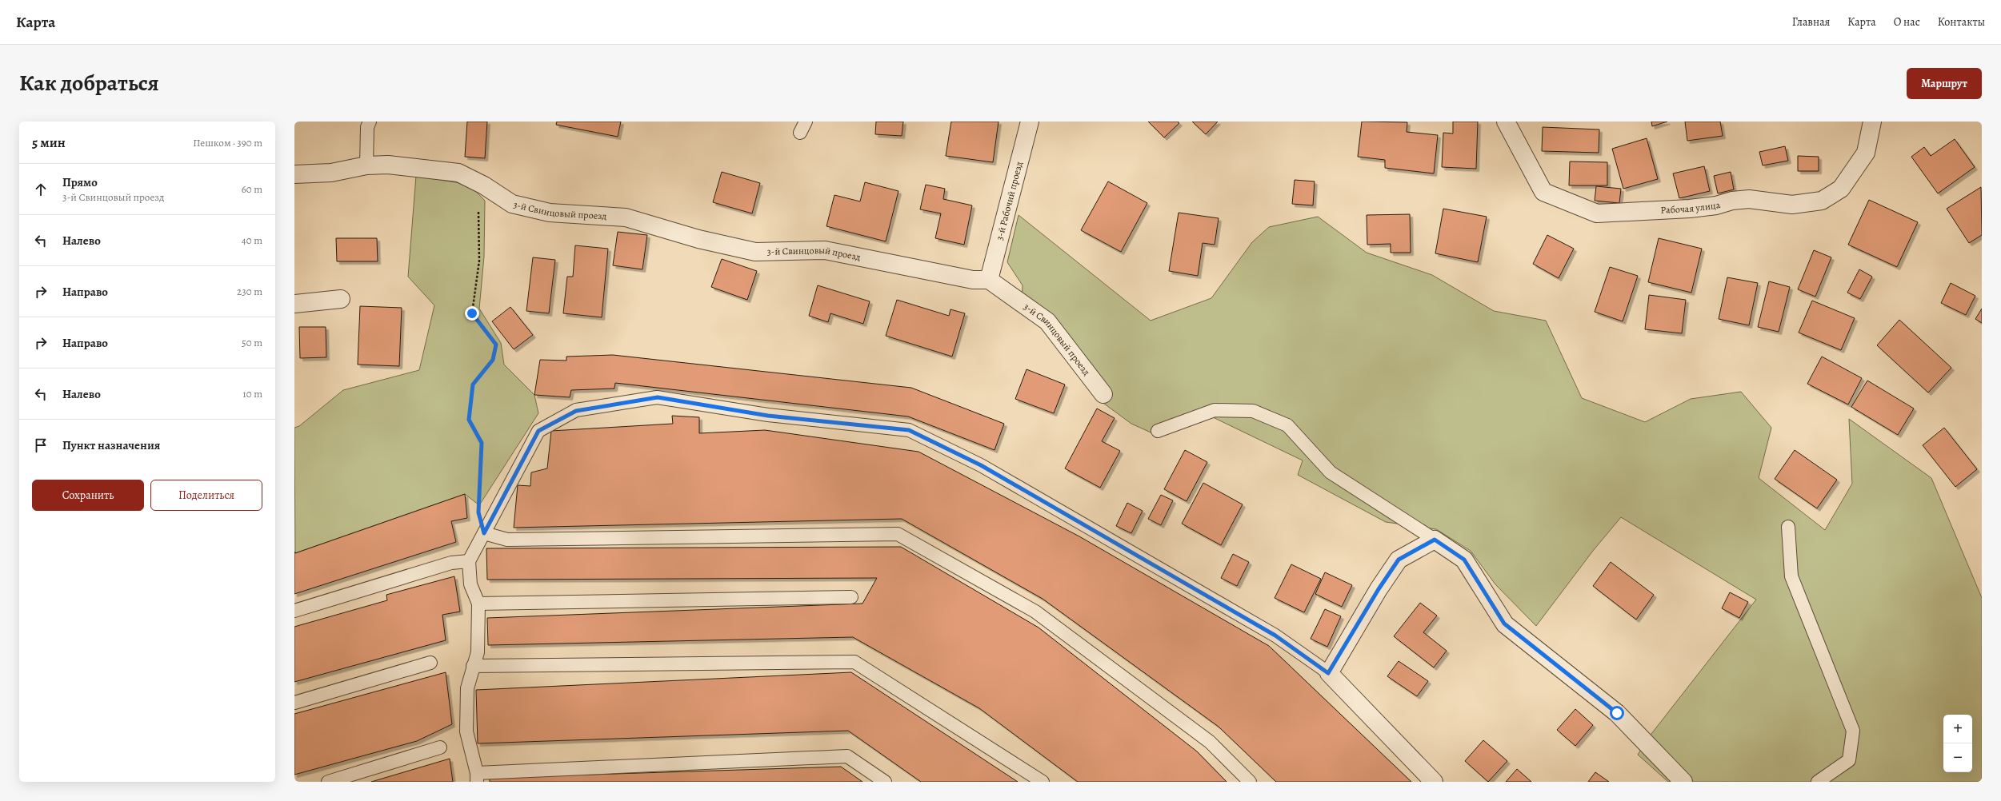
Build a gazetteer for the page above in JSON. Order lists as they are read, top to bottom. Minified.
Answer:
{"streets":{"street":["3-й Рабочий проезд","Рабочая улица","3-й Свинцовый проезд"]},"crossings":[["3-й Рабочий проезд","3-й Свинцовый проезд"]],"page":{"header":"Карта","nav":["Главная","Карта","О нас","Контакты"],"title":"Как добраться","buttons":["Маршрут",["Сохранить","Поделиться"]],"heading":["5 мин","Пешком · 390 m"],"list":[["Прямо","3-й Свинцовый проезд","60 m"],["Налево","40 m"],["Направо","230 m"],["Направо","50 m"],["Налево","10 m"],"Пункт назначения"],"map_buttons":["+","−"]}}
